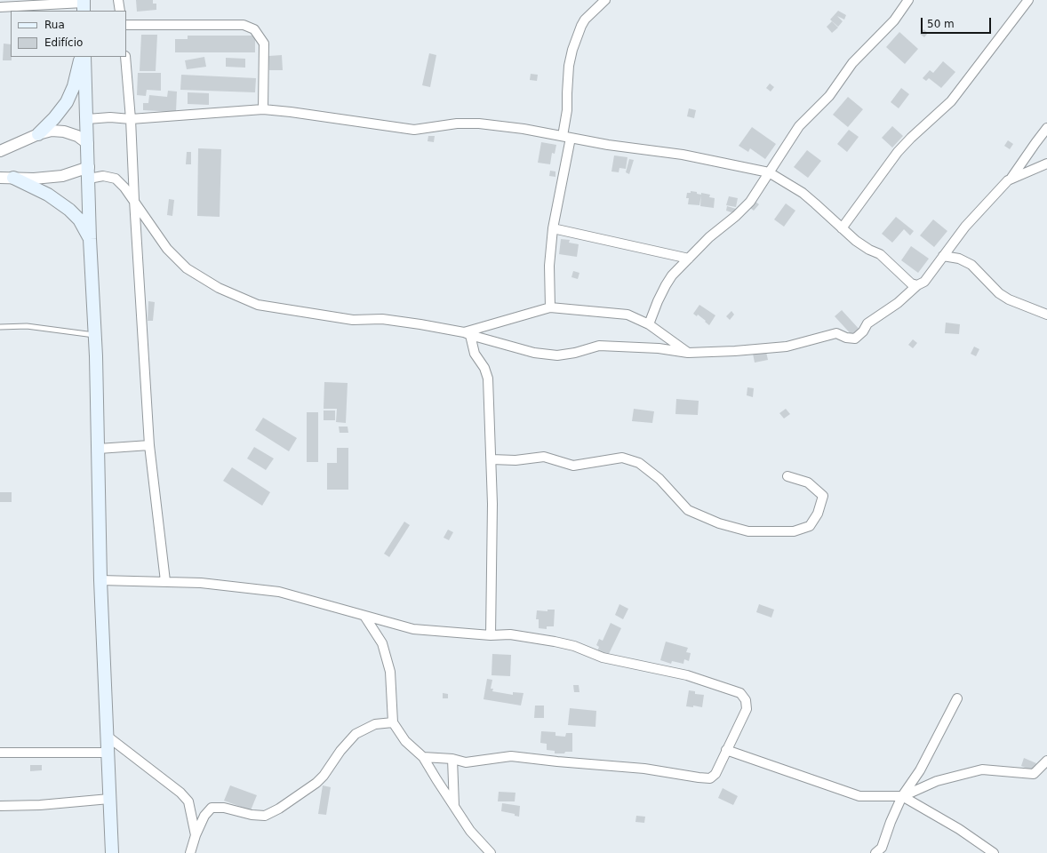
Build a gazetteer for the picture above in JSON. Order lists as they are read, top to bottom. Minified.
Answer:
{"legend":["Rua","Edifício"],"scale_bar":"50 m"}
